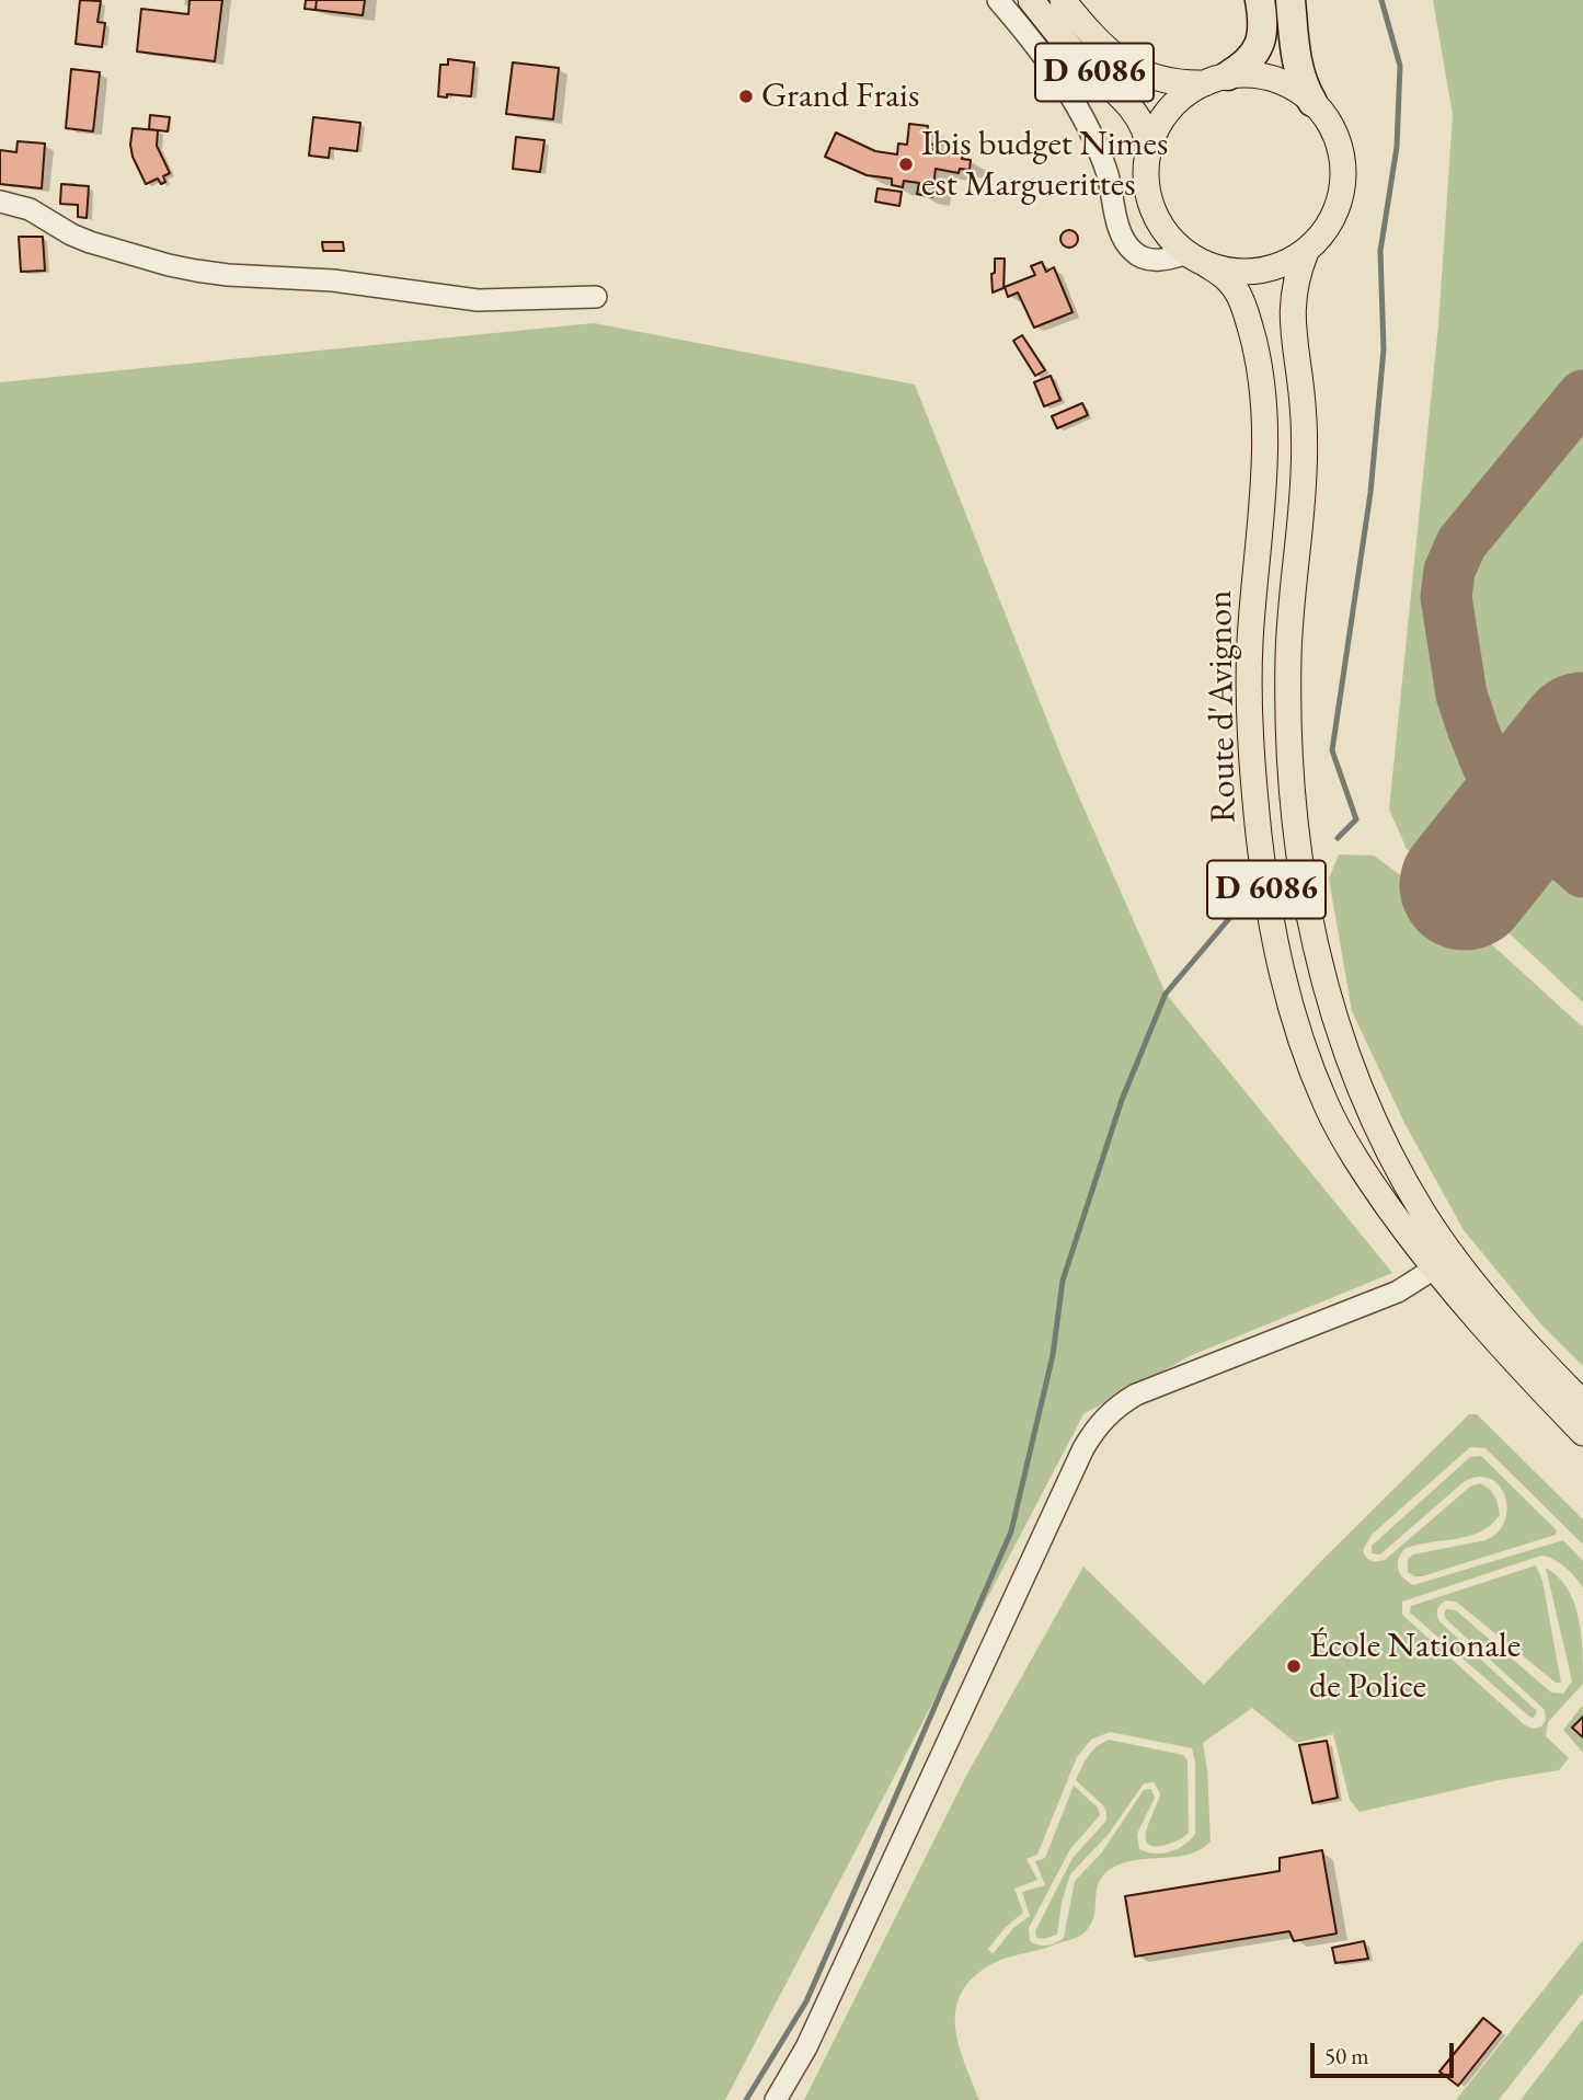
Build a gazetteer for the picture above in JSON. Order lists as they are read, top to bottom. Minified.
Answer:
{"streets":{"main road":["D 6086","Route d'Avignon"]},"crossings":[["D 6086","Route d'Avignon"]],"places":["Grand Frais","Ibis budget Nimes est Marguerittes","École Nationale de Police"],"scale_bar":"50 m"}
